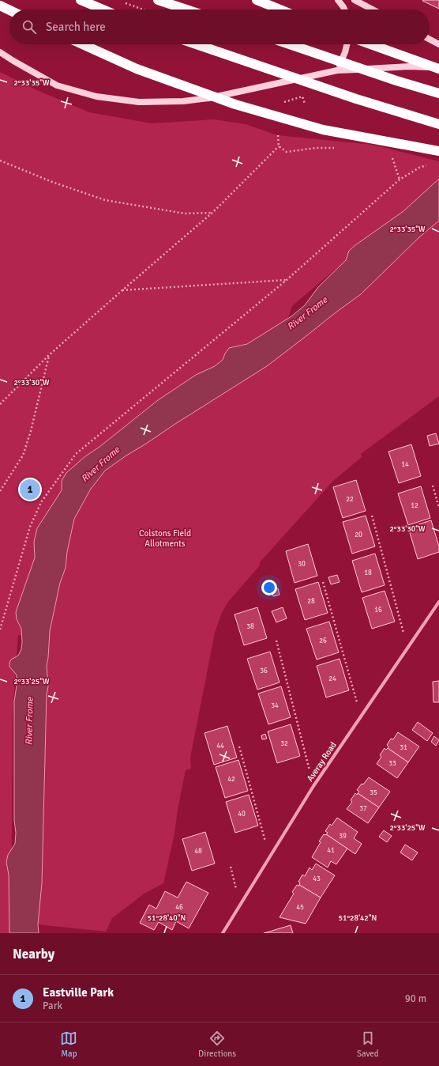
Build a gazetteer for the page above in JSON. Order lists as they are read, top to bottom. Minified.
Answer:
{"streets":{"street":["Averay Road"]},"water":["River Frome"],"parks":["Colstons Field Allotments"],"house_numbers":["14","22","12","20","30","18","28","16","38","26","36","24","34","32","44","31","33","42","35","37","40","39","41","48","43","46","45"],"page":{"search":"Search here","pins":"1","heading":"Nearby","list":[{"mark":"1","name":"Eastville Park","note":"Park","value":"90 m"}],"nav":["Map","Directions","Saved"]},"coordinates":["2°33'35\"W","2°33'30\"W","2°33'25\"W","51°28'40\"N","51°28'42\"N"]}
